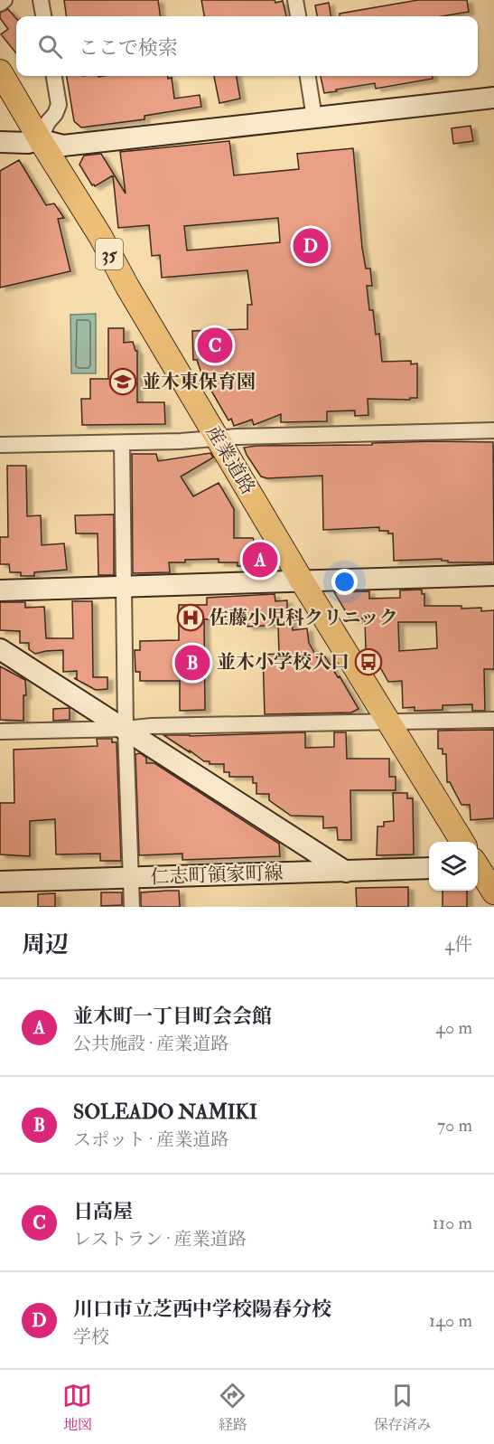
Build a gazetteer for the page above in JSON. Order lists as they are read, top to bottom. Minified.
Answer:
{"streets":{"main road":["35","産業道路"],"street":["仁志町領家町線"]},"places":{"school or university":["並木東保育園"],"hospital":["佐藤小児科クリニック"],"bus stop":["並木小学校入口"]},"page":{"search":"ここで検索","pins":["D","C","A","B"],"heading":["周辺","4件"],"list":[{"mark":"A","name":"並木町一丁目町会会館","note":"公共施設 · 産業道路","value":"40 m"},{"mark":"B","name":"SOLEADO NAMIKI","note":"スポット · 産業道路","value":"70 m"},{"mark":"C","name":"日高屋","note":"レストラン · 産業道路","value":"110 m"},{"mark":"D","name":"川口市立芝西中学校陽春分校","note":"学校","value":"140 m"}],"nav":["地図","経路","保存済み"]}}
